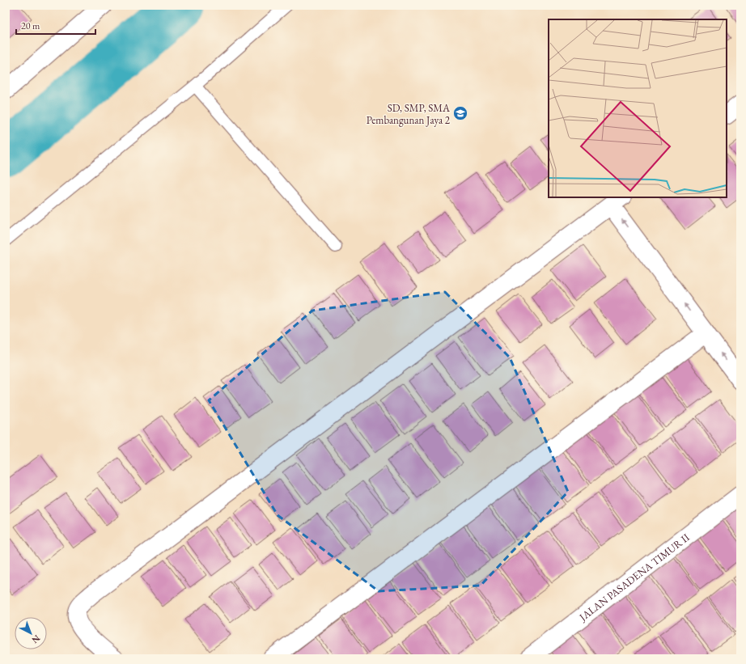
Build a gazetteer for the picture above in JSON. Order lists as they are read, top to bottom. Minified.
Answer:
{"streets":{"street":["JALAN PASADENA TIMUR II"]},"places":{"school or university":["SD, SMP, SMA Pembangunan Jaya 2"]},"scale_bar":"20 m","north":"bottom right"}
